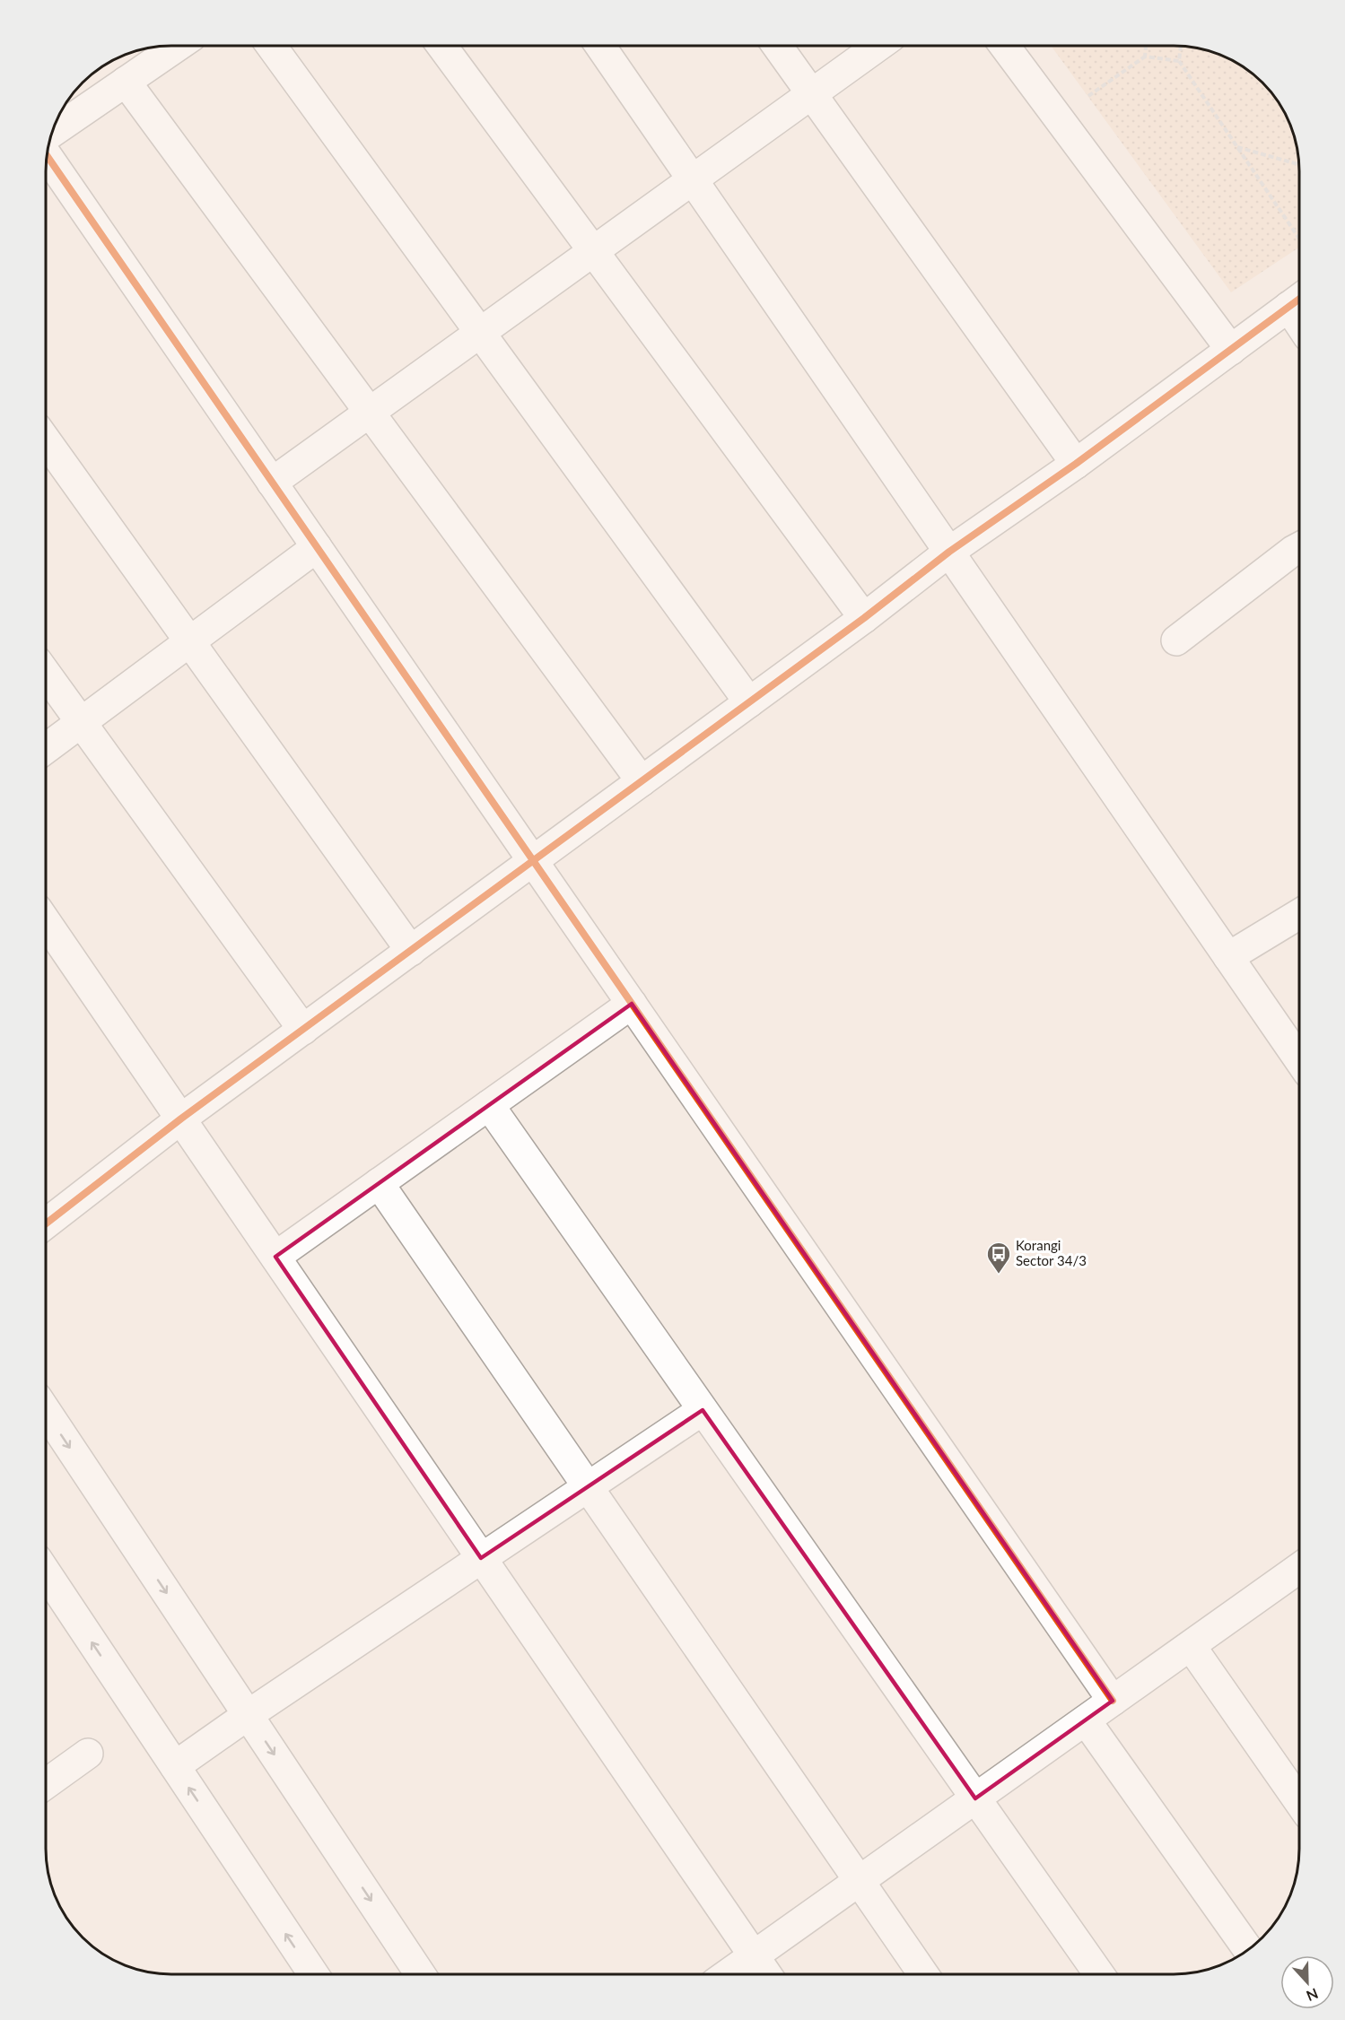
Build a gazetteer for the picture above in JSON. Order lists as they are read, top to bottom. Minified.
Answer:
{"places":{"bus stop":["Korangi Sector 34/3"]},"north":"bottom"}
